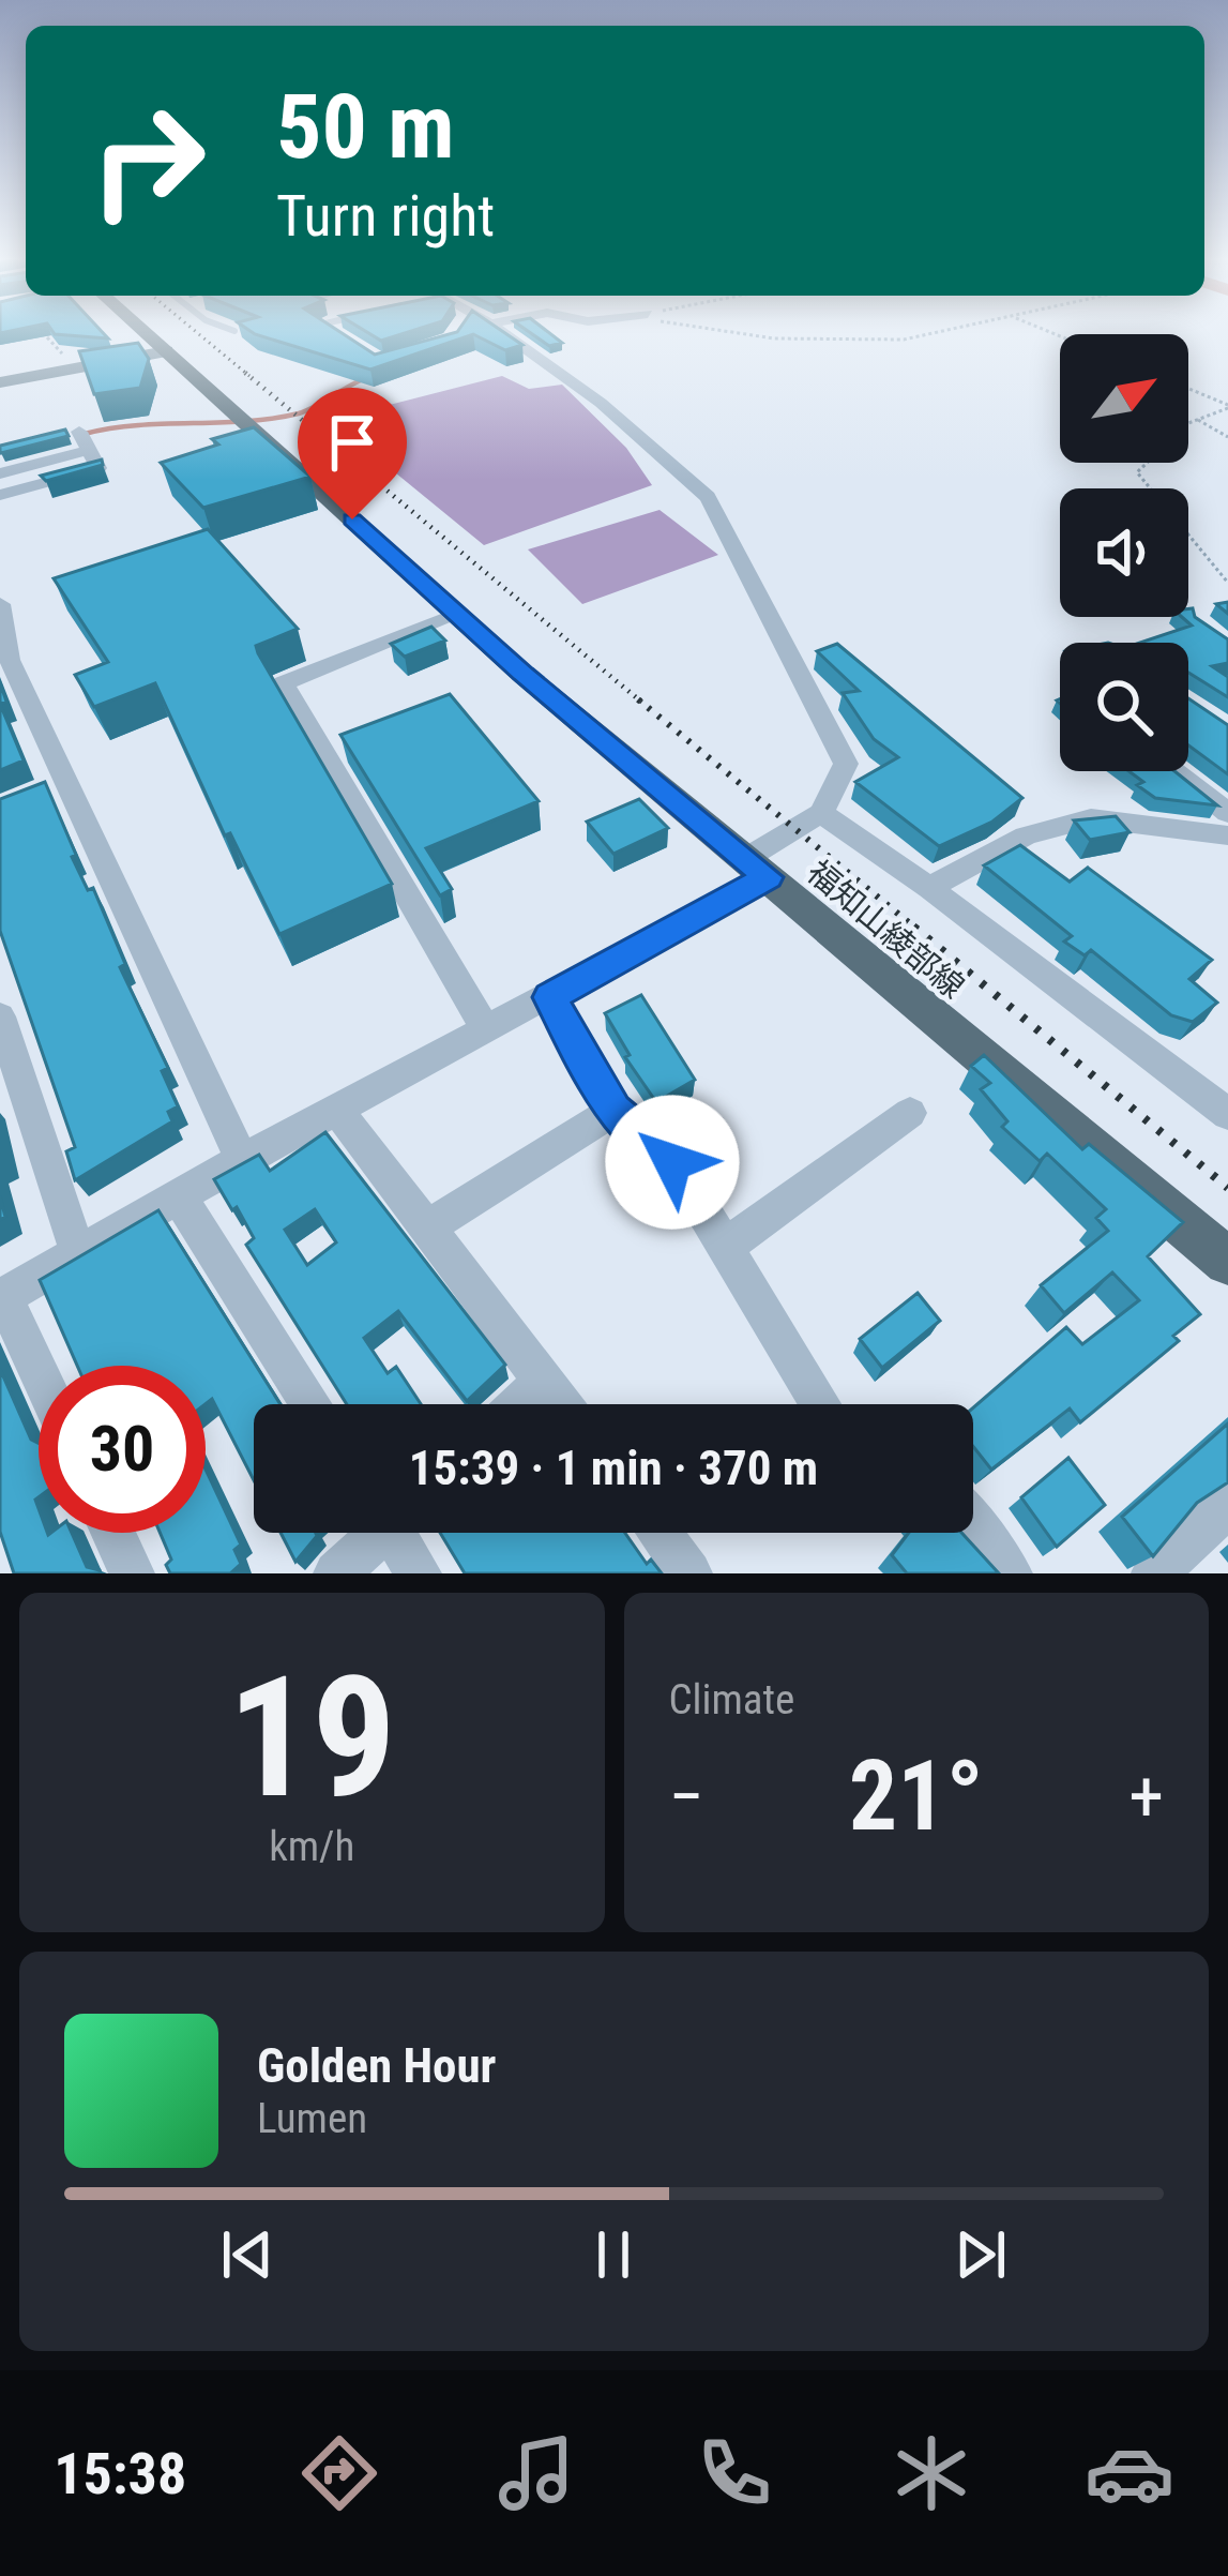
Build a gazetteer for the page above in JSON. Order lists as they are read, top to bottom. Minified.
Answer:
{"streets":{"main road":["福知山綾部線"]},"north":"top right","page":{"turn":["50 m","Turn right"],"limit":"30","trip":"15:39 · 1 min · 370 m","tile":[["19","km/h"],"Climate"],"heat":["−","21°","+"],"song":["Golden Hour","Lumen"],"tabs":"15:38"}}
